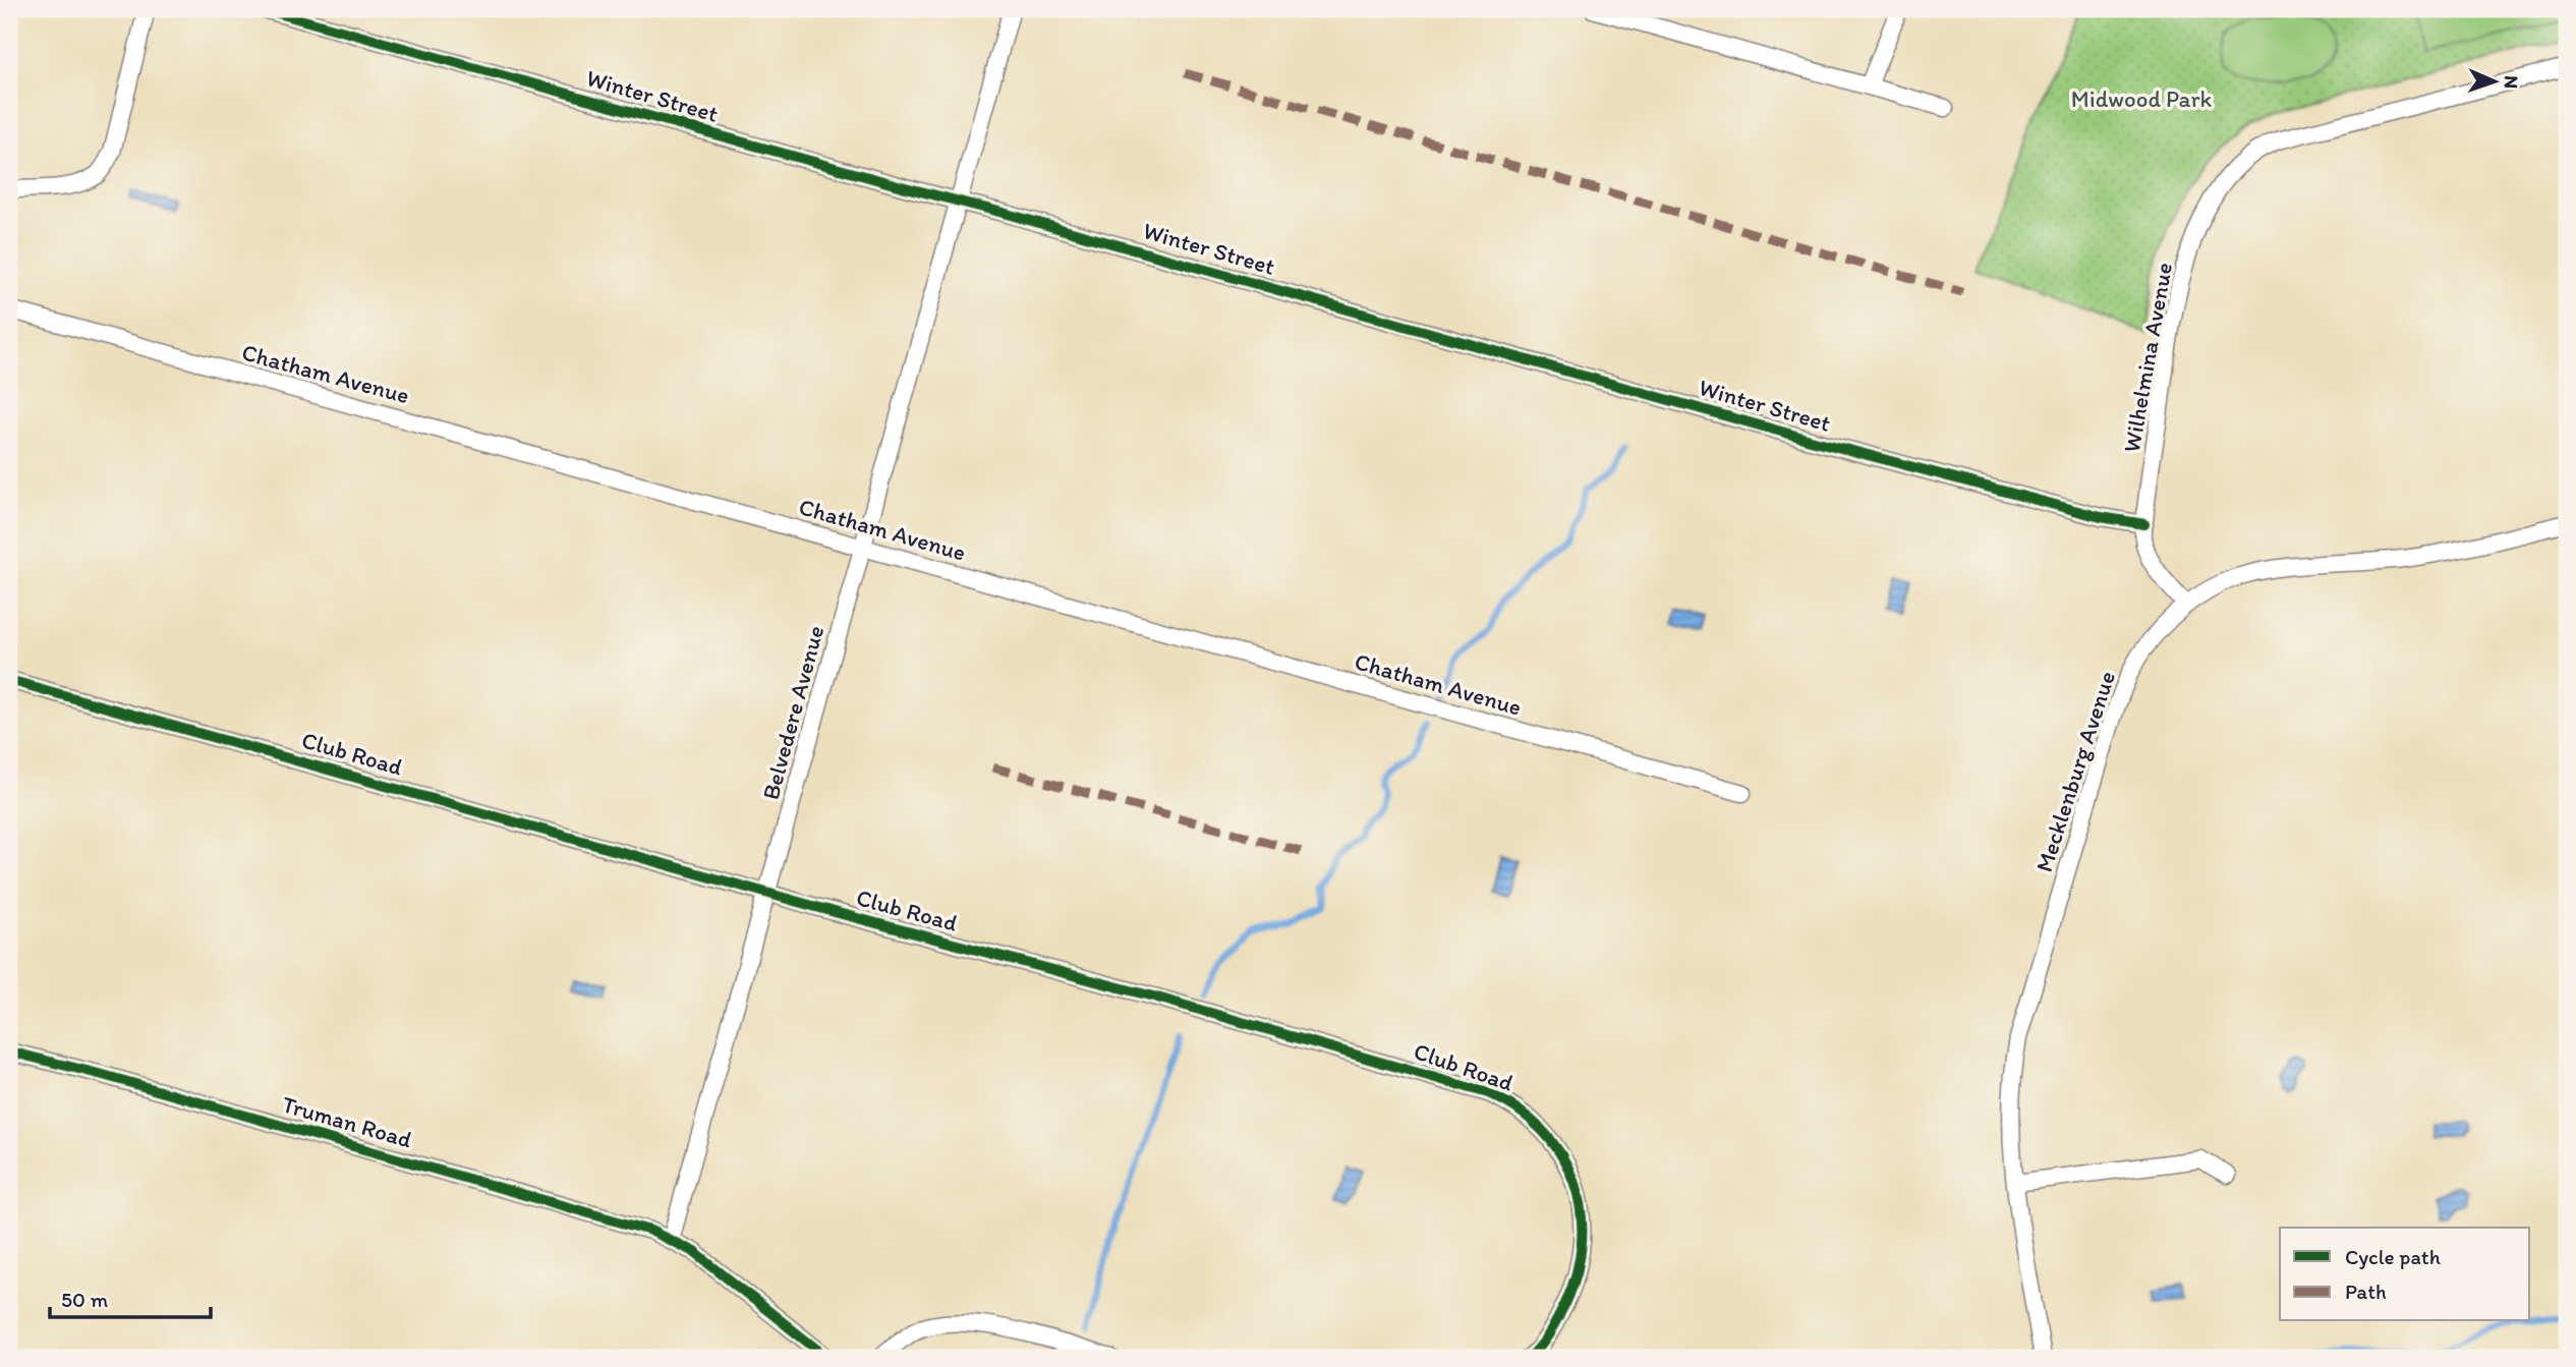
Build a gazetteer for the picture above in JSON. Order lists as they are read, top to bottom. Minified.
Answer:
{"streets":{"street":["Winter Street","Wilhelmina Avenue","Chatham Avenue","Belvedere Avenue","Club Road","Mecklenburg Avenue","Truman Road"]},"crossings":[["Winter Street","Wilhelmina Avenue"],["Winter Street","Belvedere Avenue"],["Wilhelmina Avenue","Mecklenburg Avenue"],["Chatham Avenue","Belvedere Avenue"],["Belvedere Avenue","Club Road"],["Belvedere Avenue","Truman Road"]],"parks":["Midwood Park"],"legend":["Cycle path","Path"],"scale_bar":"50 m","north":"right"}
